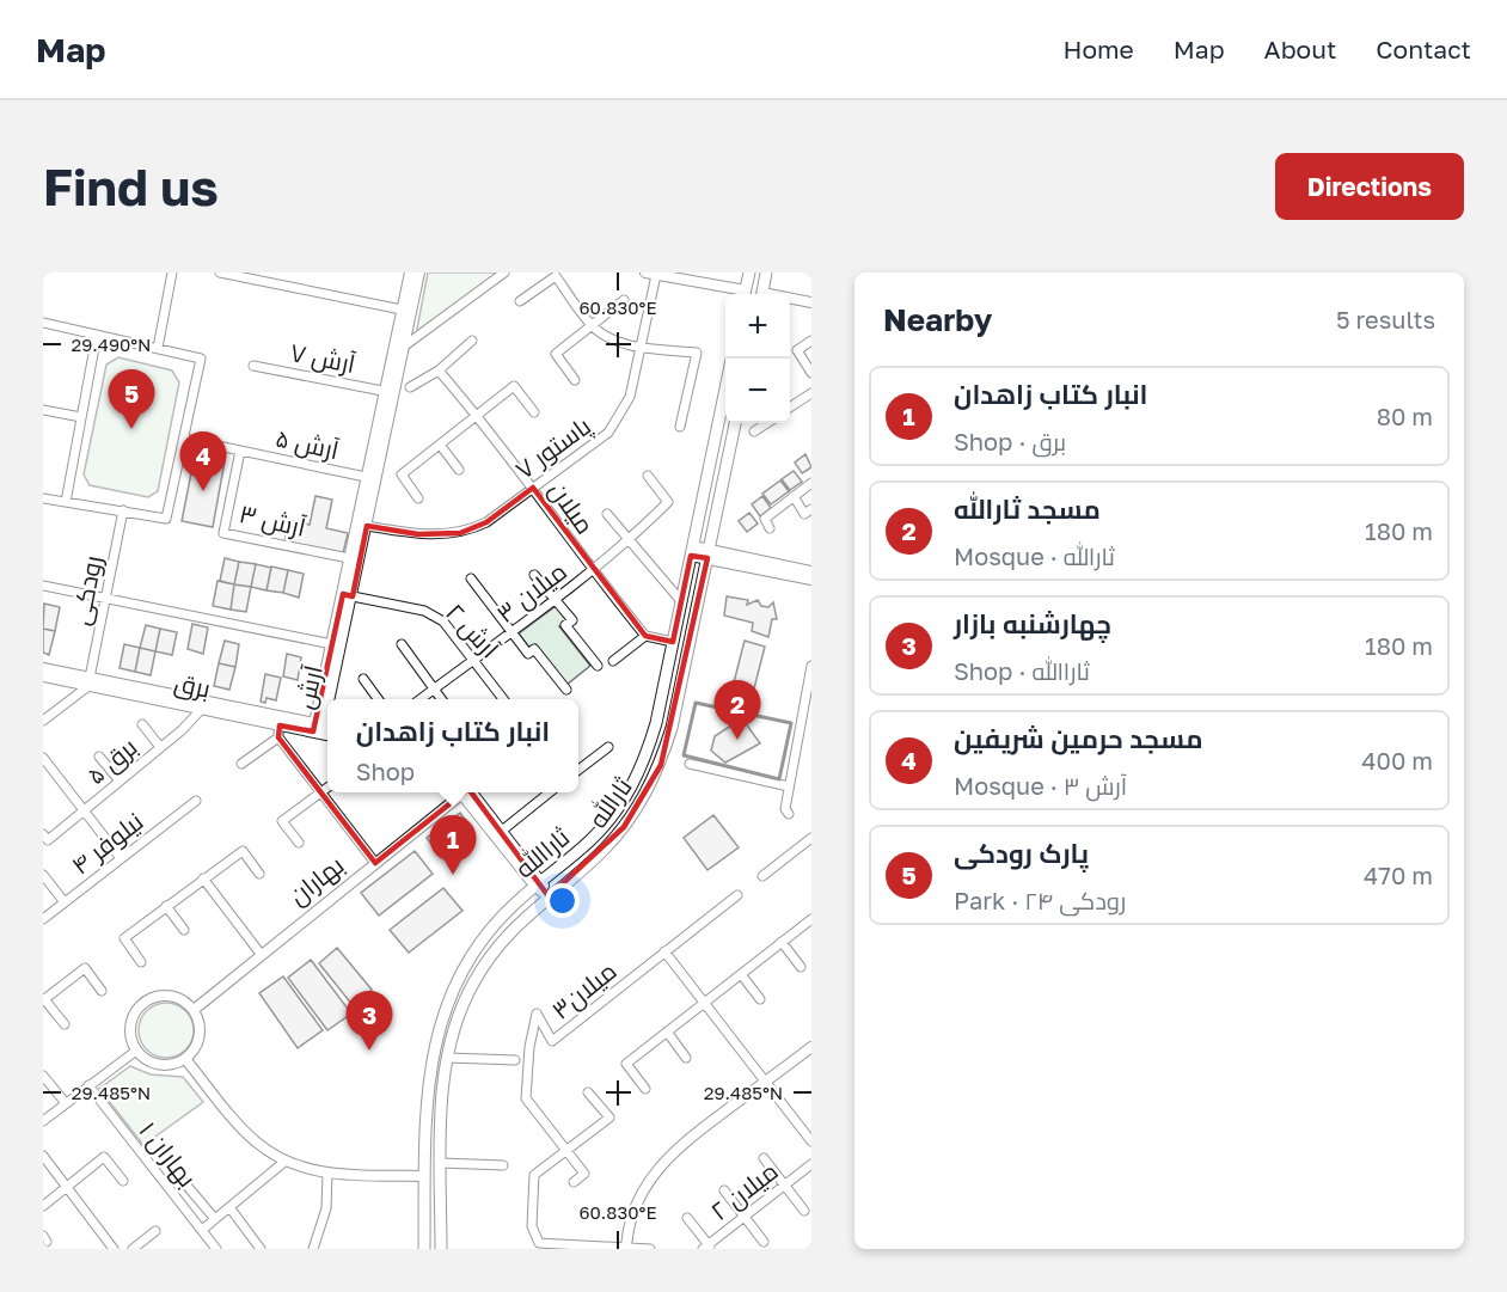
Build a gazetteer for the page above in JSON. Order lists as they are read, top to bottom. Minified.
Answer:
{"streets":{"main road":["ثارالله","ثاراالله"],"street":["آرش ۷","آرش ۵","پاستور ۷","میلان","آرش ۳","رودکی","میلان ۳","آرش ۲","برق","آرش","برق ۵","نیلوفر ۴","بهاران","میلان۳","بهاران ۱","میلان ۲"]},"crossings":[["آرش ۷","آرش"],["آرش ۵","آرش ۳"],["آرش ۵","آرش"],["پاستور ۷","میلان"],["پاستور ۷","آرش"],["میلان","میلان ۳"],["آرش ۳","آرش"],["رودکی","برق"],["میلان ۳","آرش ۲"],["آرش ۲","آرش"],["برق","آرش"],["برق","برق ۵"]],"page":{"header":"Map","nav":["Home","Map","About","Contact"],"buttons":"Directions","title":"Find us","heading":["Nearby","5 results"],"map_buttons":["+","−"],"list":[{"mark":"1","name":"انبار کتاب زاهدان","note":"Shop · برق","value":"80 m"},{"mark":"2","name":"مسجد ثارالله","note":"Mosque · ثارالله","value":"180 m"},{"mark":"3","name":"چهارشنبه بازار","note":"Shop · ثاراالله","value":"180 m"},{"mark":"4","name":"مسجد حرمین شریفین","note":"Mosque · آرش ۳","value":"400 m"},{"mark":"5","name":"پارک رودکی","note":"Park · رودکی ۲۴","value":"470 m"}],"pins":["5","4","2","1","3"],"popup":["انبار کتاب زاهدان","Shop"]},"coordinates":["60.830°E","29.490°N","29.485°N"]}
